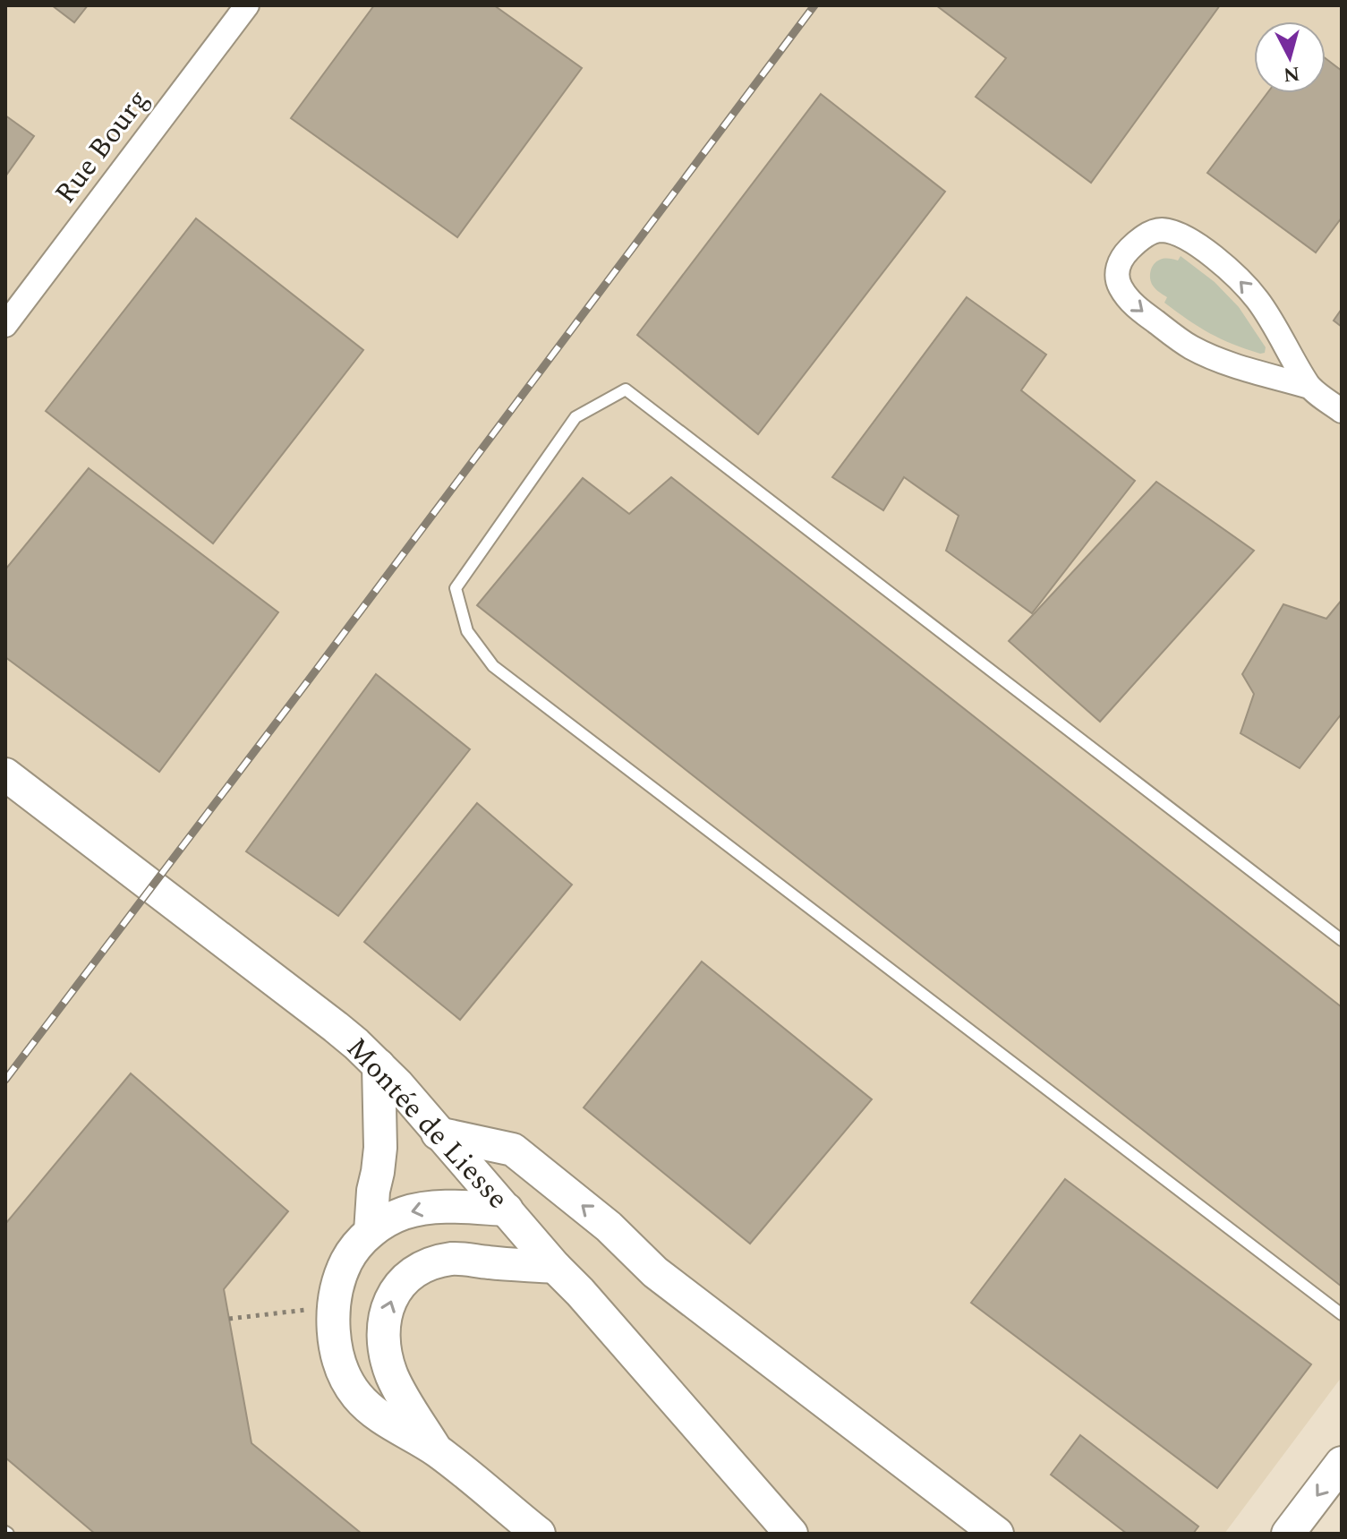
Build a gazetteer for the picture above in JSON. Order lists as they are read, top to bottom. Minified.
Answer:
{"streets":{"street":["Rue Bourg","Montée de Liesse"]},"north":"bottom"}
